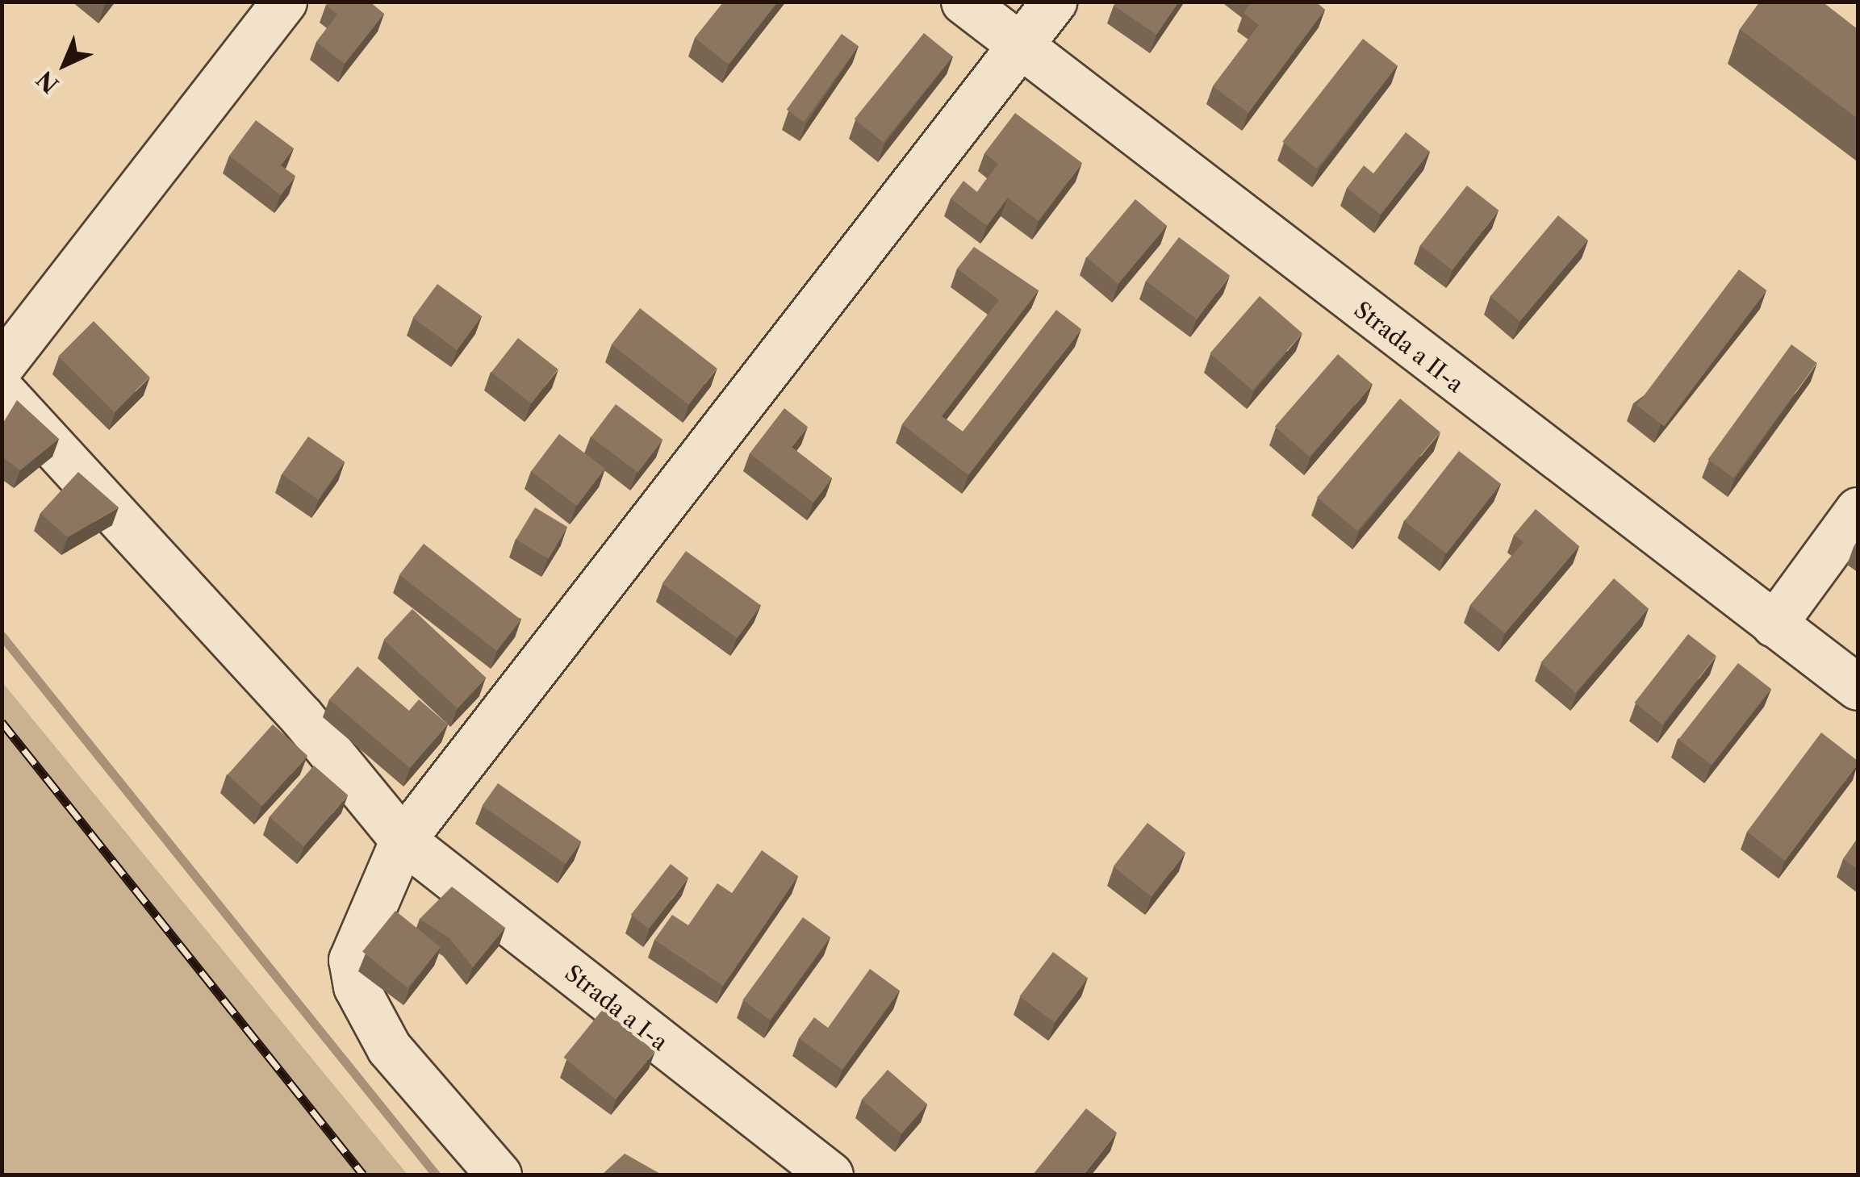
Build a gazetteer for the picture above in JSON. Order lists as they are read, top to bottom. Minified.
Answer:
{"streets":{"street":["Strada a II-a","Strada a I-a"]},"north":"bottom left"}
